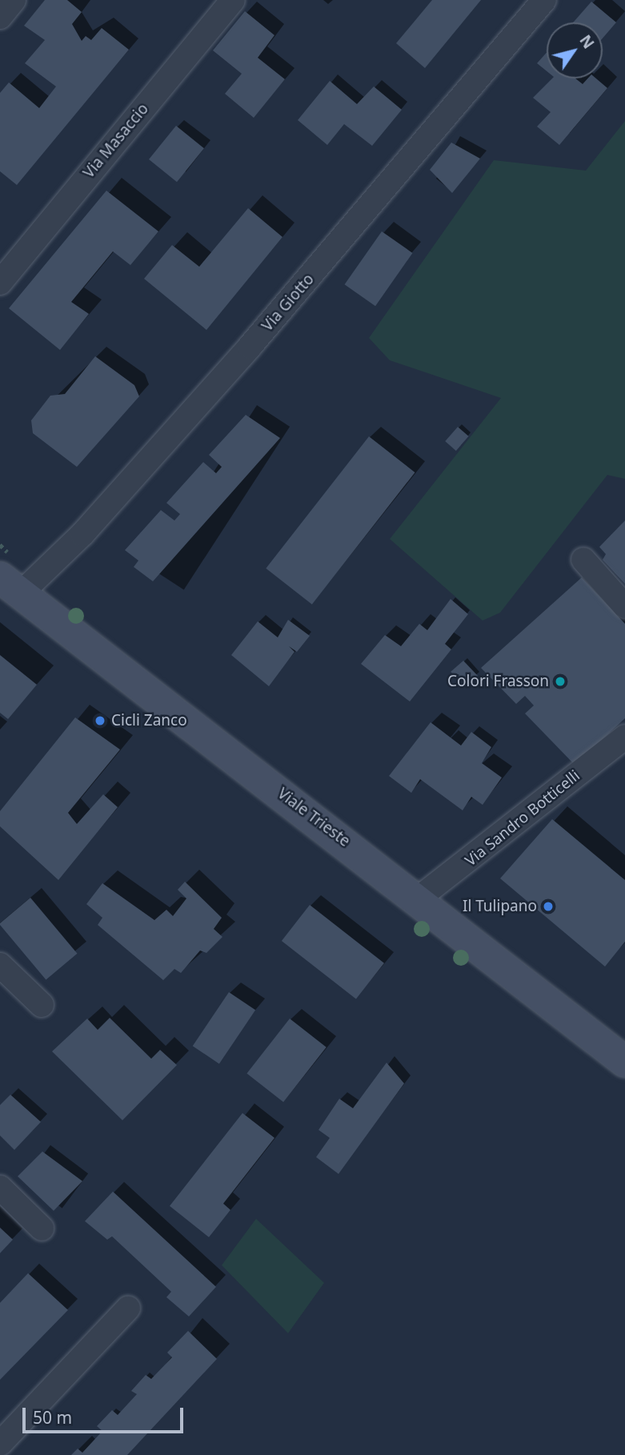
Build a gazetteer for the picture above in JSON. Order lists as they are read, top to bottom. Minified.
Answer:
{"streets":{"main road":["Viale Trieste"],"street":["Via Masaccio","Via Giotto","Via Sandro Botticelli"]},"crossings":[["Via Giotto","Viale Trieste"],["Viale Trieste","Via Sandro Botticelli"]],"places":["Colori Frasson","Cicli Zanco","Il Tulipano"],"scale_bar":"50 m","north":"top right"}
